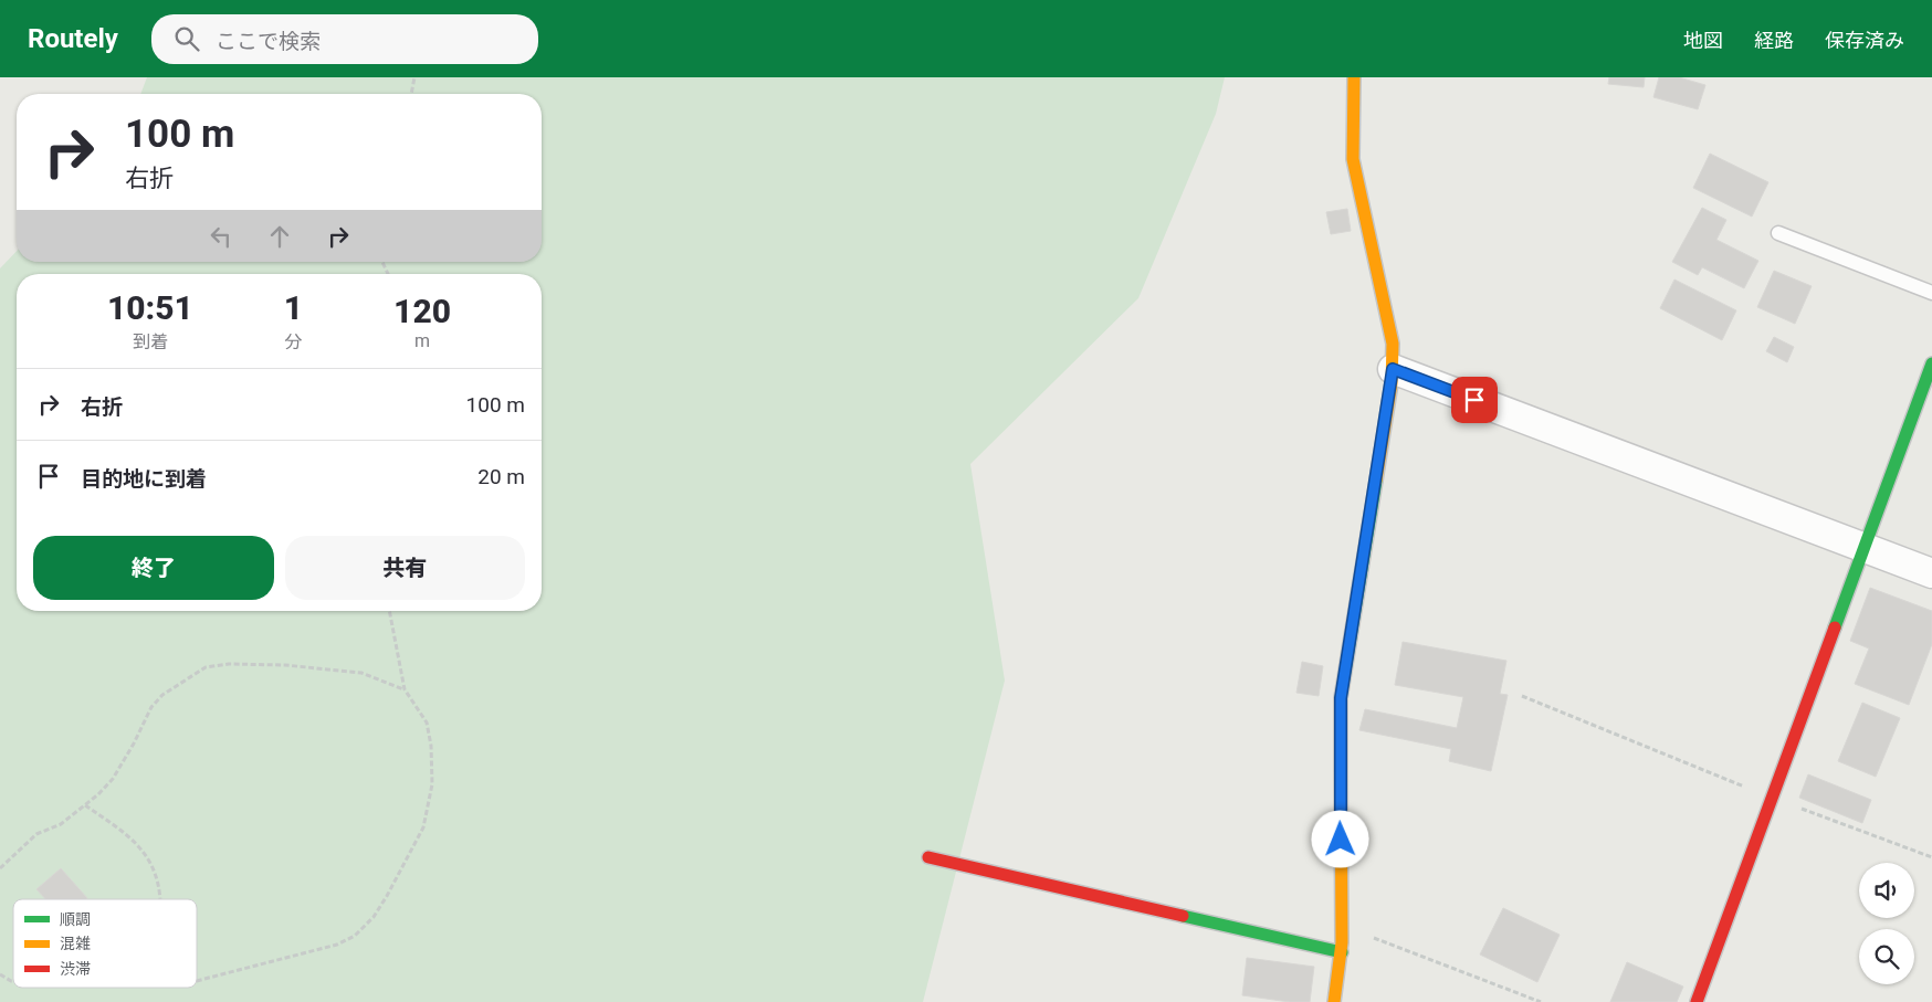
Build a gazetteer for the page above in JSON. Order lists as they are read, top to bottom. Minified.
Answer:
{"legend":["順調","混雑","渋滞"],"page":{"header":"Routely","search":"ここで検索","nav":["地図","経路","保存済み"],"turn":["100 m","右折"],"eta":["10:51","到着","1","分","120","m"],"list":[{"name":"右折","value":"100 m"},{"name":"目的地に到着","value":"20 m"}],"buttons":["終了","共有"]}}
